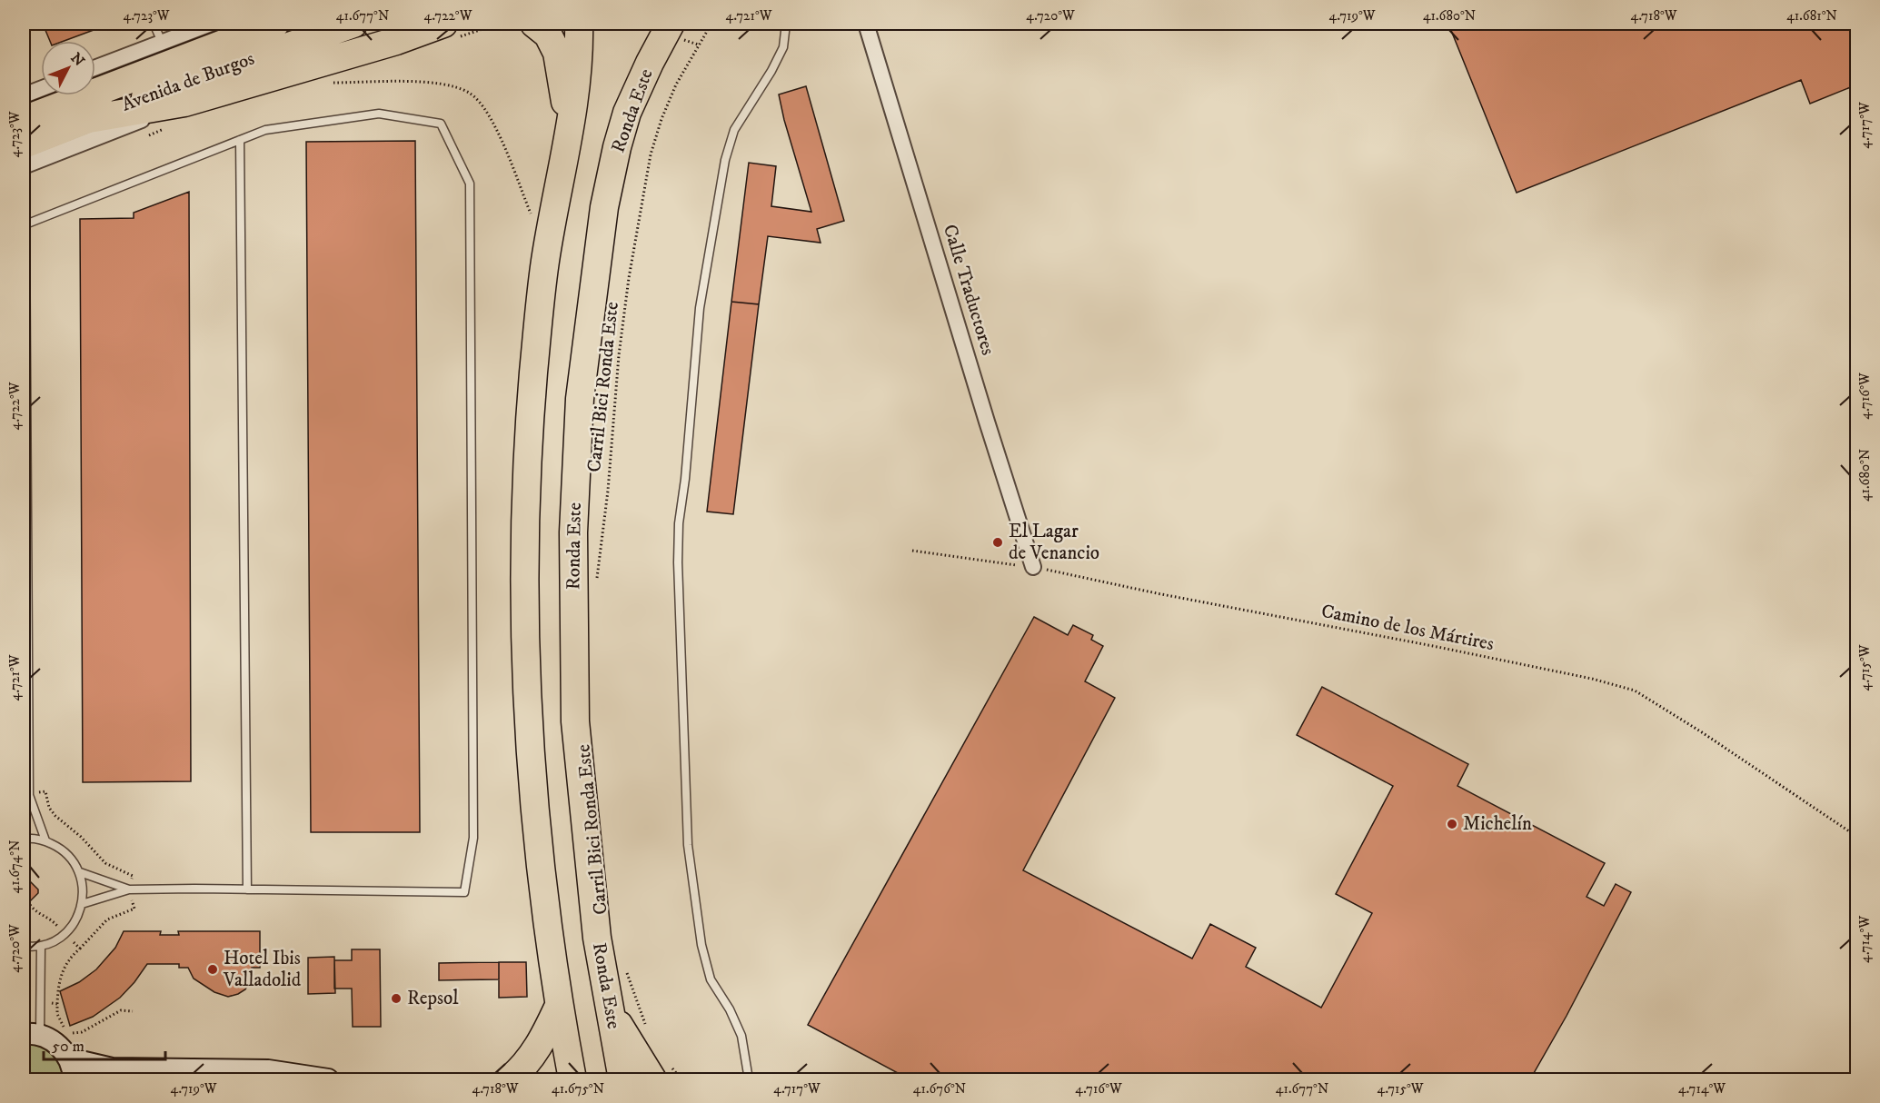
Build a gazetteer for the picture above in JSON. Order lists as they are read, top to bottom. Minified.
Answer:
{"streets":{"highway":["Avenida de Burgos","Ronda Este"],"street":["Calle Traductores"],"path":["Carril Bici Ronda Este","Camino de los Mártires"]},"crossings":[["Calle Traductores","Camino de los Mártires"]],"places":["El Lagar de Venancio","Michelín","Hotel Ibis Valladolid","Repsol"],"scale_bar":"50 m","north":"top right","coordinates":["4.723°W","41.677°N","4.722°W","4.721°W","4.720°W","4.719°W","41.680°N","4.718°W","41.681°N","4.717°W","4.716°W","4.715°W","41.674°N","4.714°W","41.675°N","41.676°N"]}
